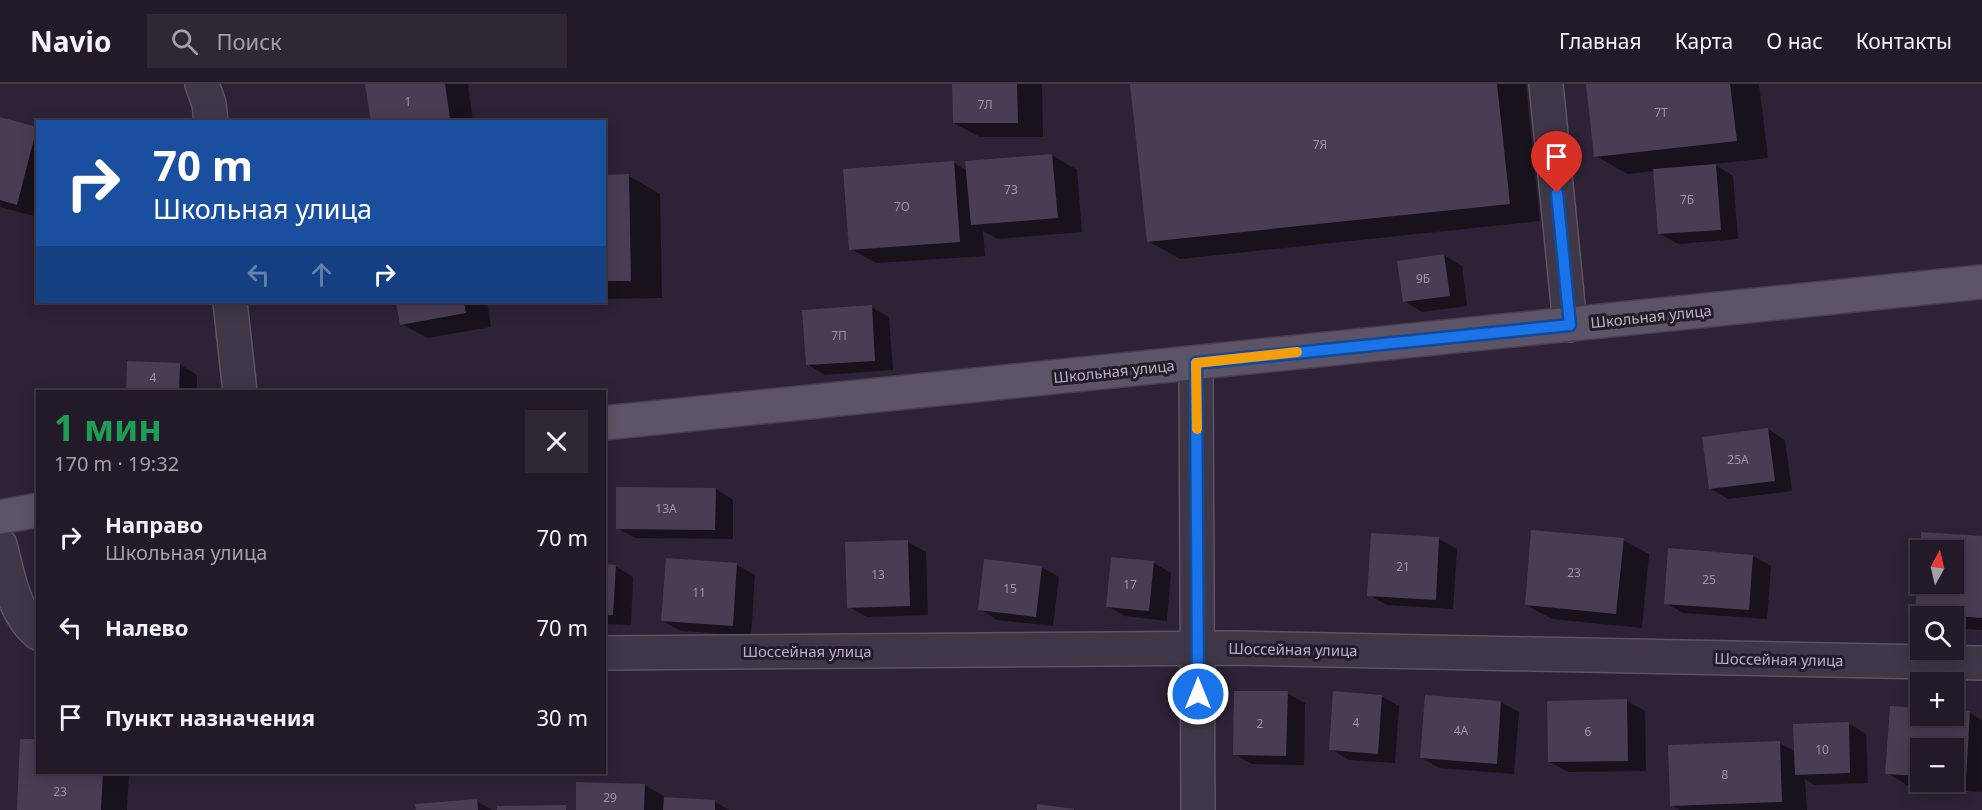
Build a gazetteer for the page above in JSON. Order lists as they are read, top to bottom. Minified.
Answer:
{"streets":{"main road":["Школьная улица"],"street":["Шоссейная улица"]},"house_numbers":["1","7Л","7Т","7Я","7З","7Б","7О","9Б","7П","4","25А","13А","21","23","13","25","17","15","11","4","2","4А","6","10","8","23","29"],"north":"top","page":{"header":"Navio","search":"Поиск","nav":["Главная","Карта","О нас","Контакты"],"turn":["70 m","Школьная улица"],"heading":["1 мин","170 m · 19:32"],"list":[{"name":"Направо","note":"Школьная улица","value":"70 m"},{"name":"Налево","value":"70 m"},{"name":"Пункт назначения","value":"30 m"}],"map_buttons":["+","−"]}}
